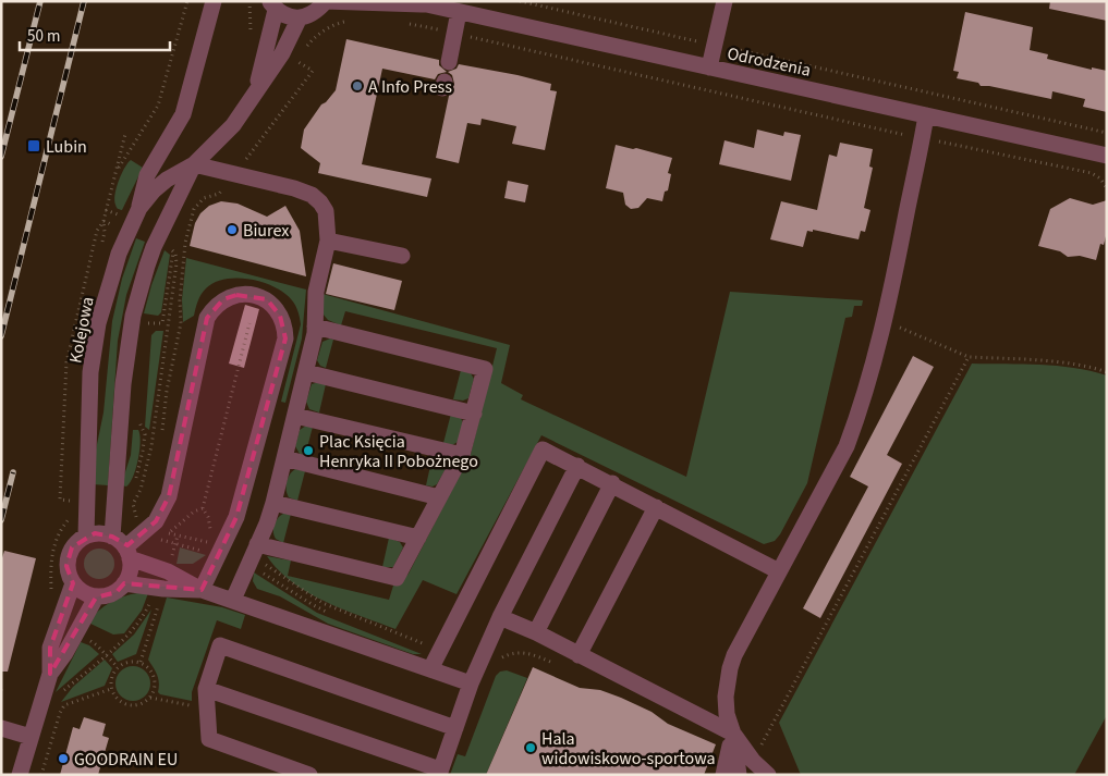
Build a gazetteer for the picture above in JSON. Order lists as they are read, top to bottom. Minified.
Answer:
{"streets":{"street":["Odrodzenia","Kolejowa"]},"places":{"other":["A Info Press","Biurex","Plac Księcia Henryka II Pobożnego","Hala widowiskowo-sportowa","GOODRAIN EU"],"transit":["Lubin"]},"scale_bar":"50 m"}
